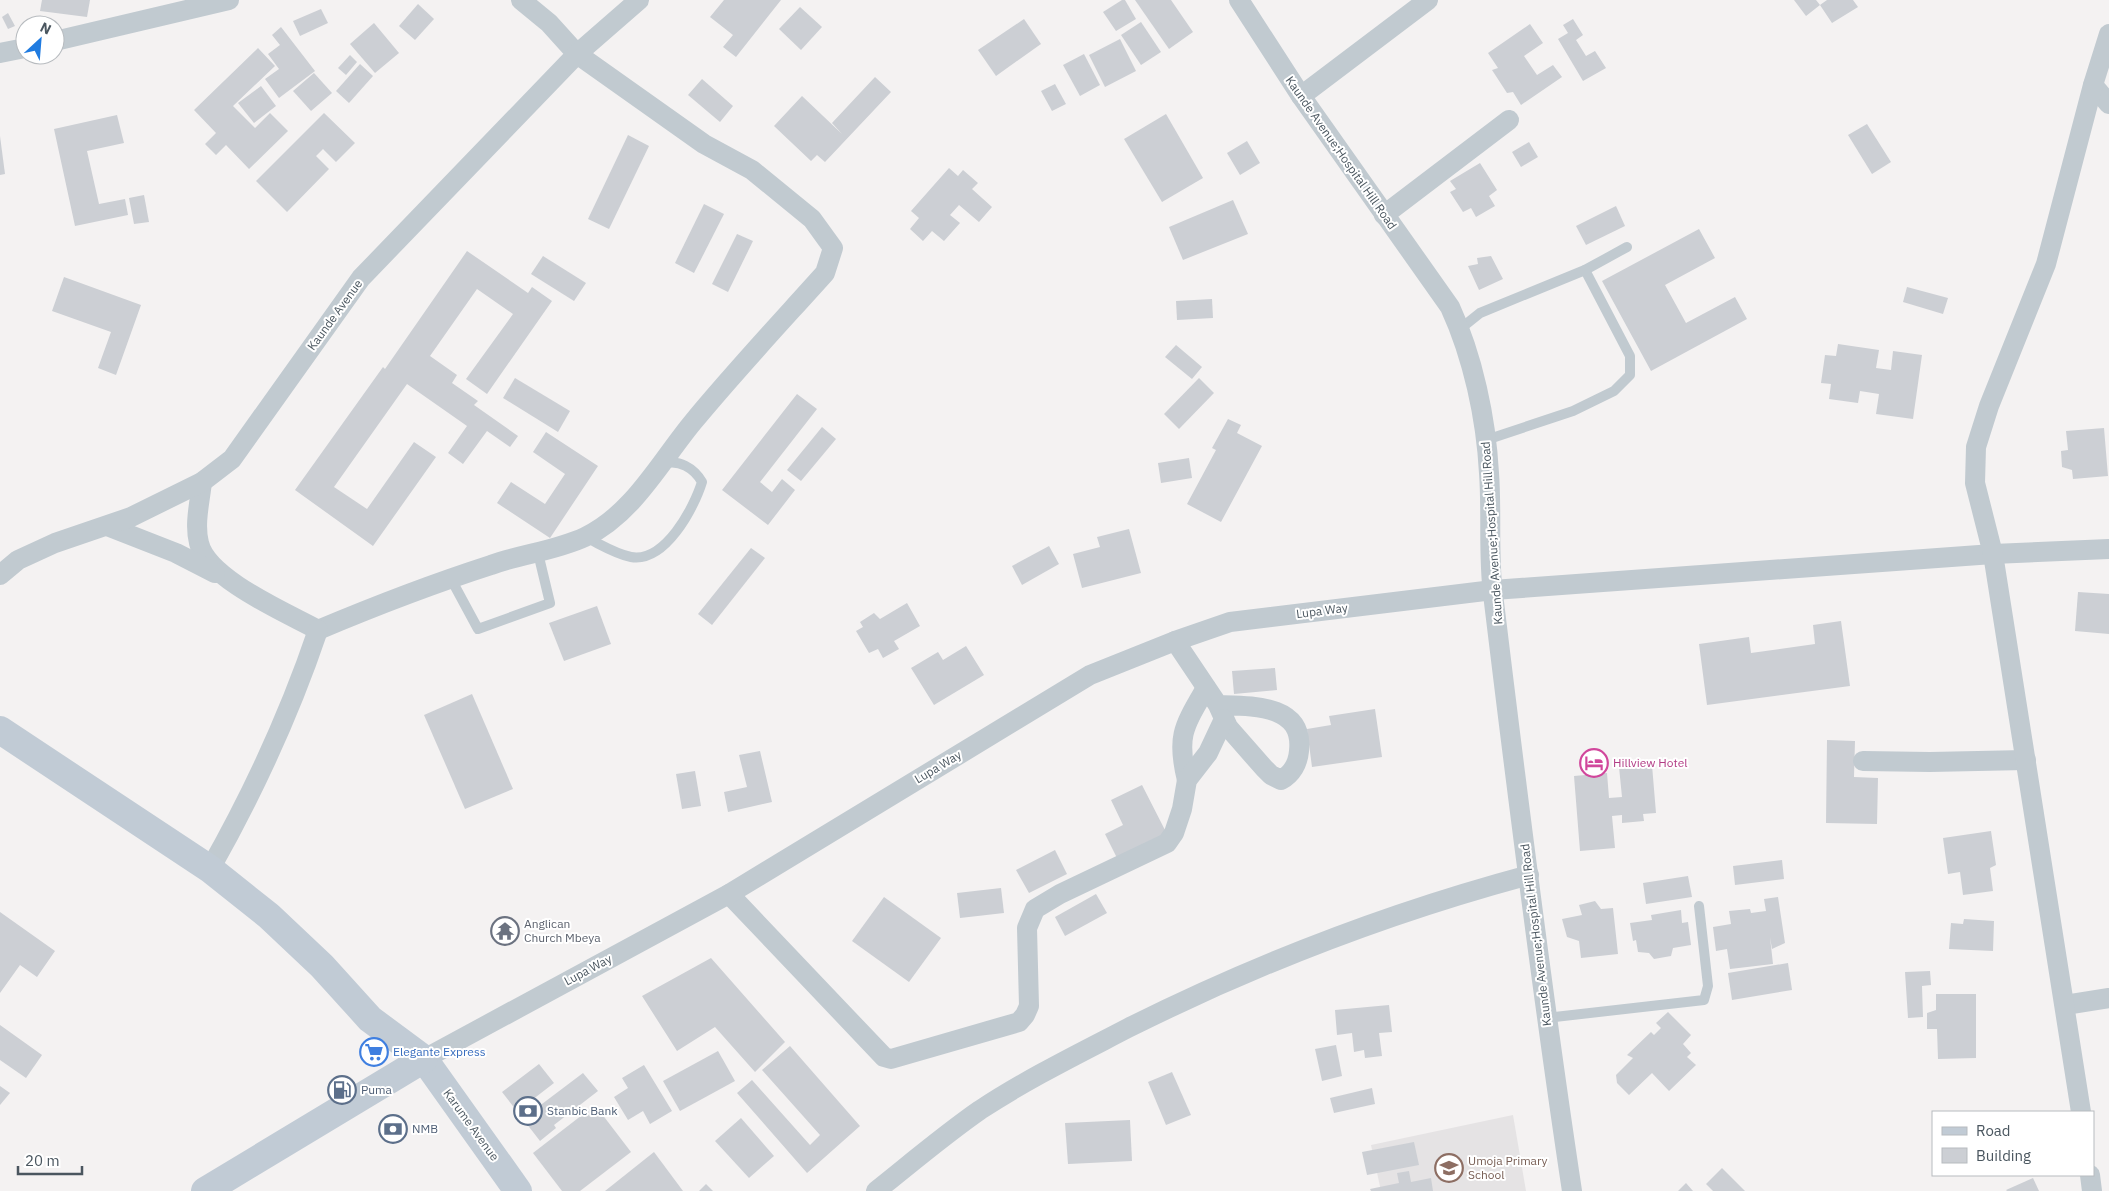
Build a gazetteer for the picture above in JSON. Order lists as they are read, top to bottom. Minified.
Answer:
{"streets":{"main road":["Karume Avenue"],"street":["Kaunde Avenue;Hospital Hill Road","Kaunde Avenue","Lupa Way"]},"crossings":[["Kaunde Avenue;Hospital Hill Road","Lupa Way"],["Lupa Way","Karume Avenue"]],"places":{"hotel":["Hillview Hotel"],"temple":["Anglican Church Mbeya"],"supermarket":["Elegante Express"],"fuel station":["Puma"],"bank":["Stanbic Bank","NMB"],"school or university":["Umoja Primary School"]},"legend":["Road","Building"],"scale_bar":"20 m","north":"top right"}
